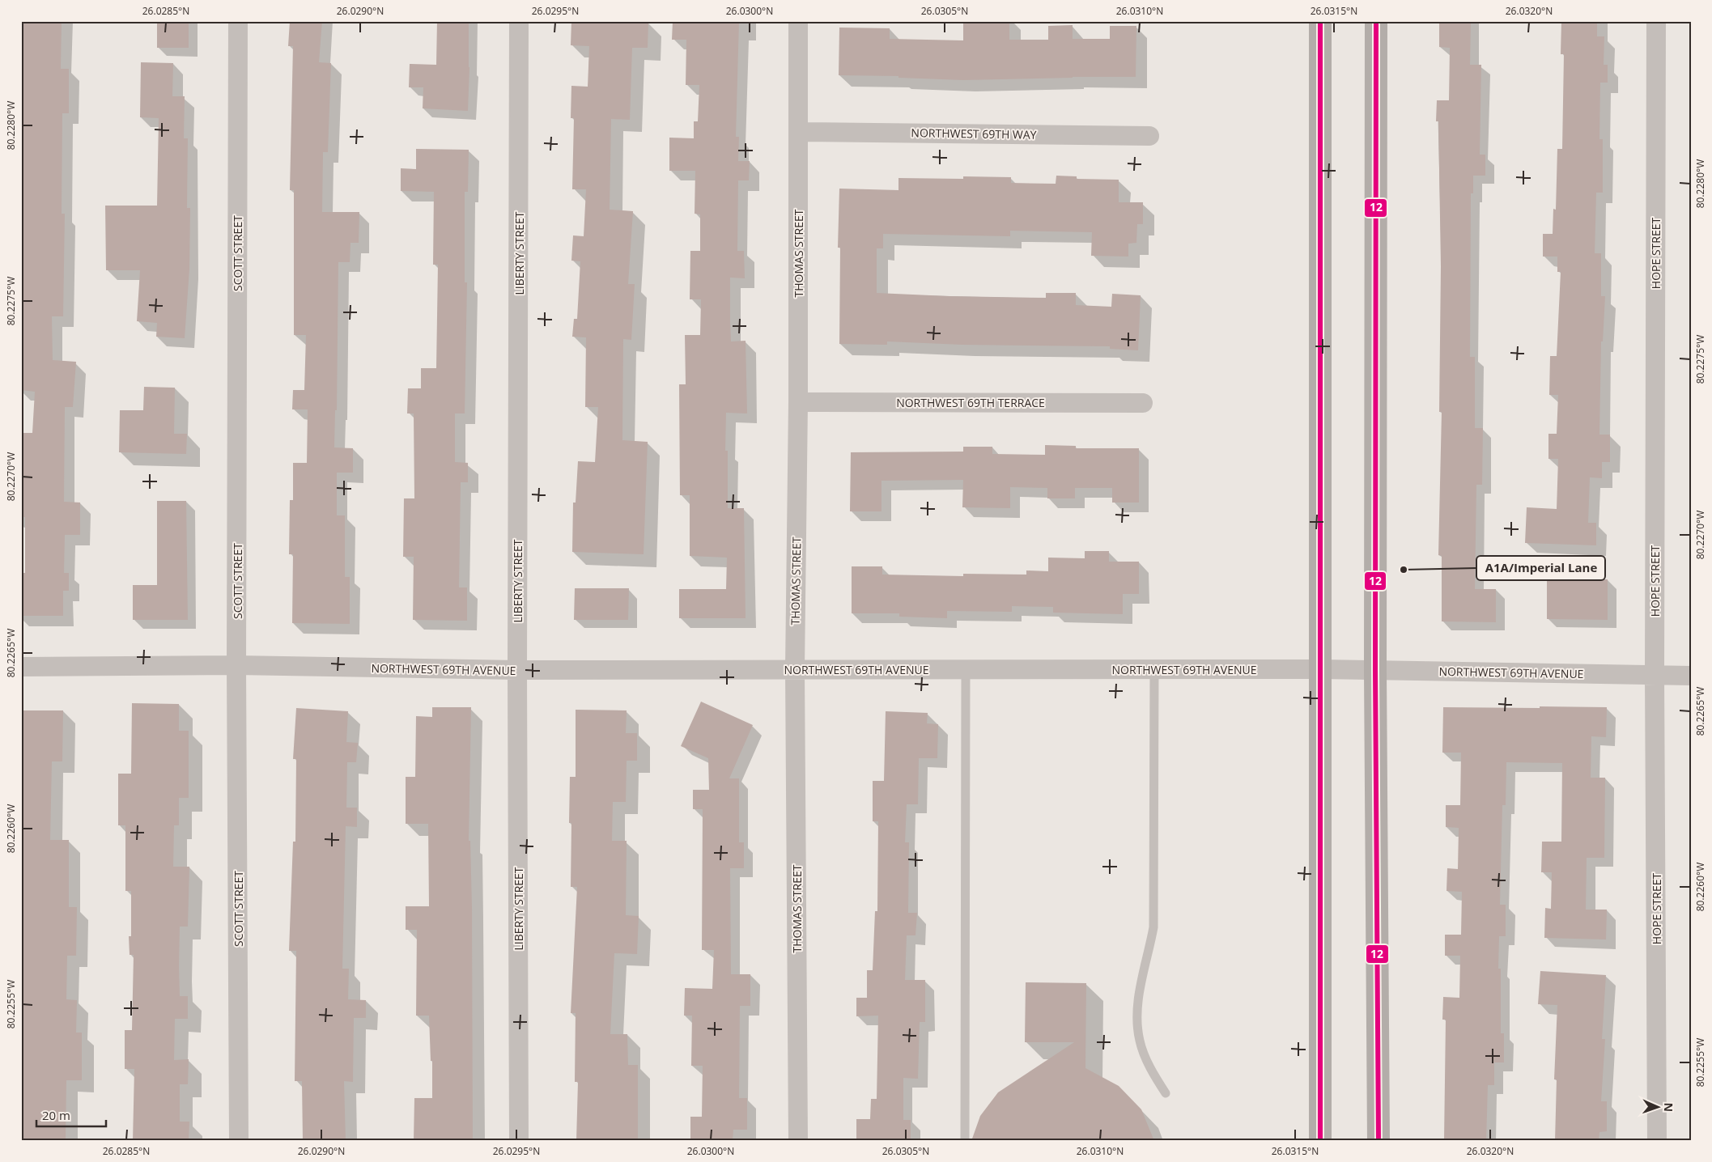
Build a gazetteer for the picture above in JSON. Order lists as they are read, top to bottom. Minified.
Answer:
{"streets":{"street":["NORTHWEST 69TH WAY","SCOTT STREET","LIBERTY STREET","THOMAS STREET","HOPE STREET","NORTHWEST 69TH TERRACE","NORTHWEST 69TH AVENUE"]},"crossings":[["NORTHWEST 69TH WAY","THOMAS STREET"],["SCOTT STREET","NORTHWEST 69TH AVENUE"],["LIBERTY STREET","NORTHWEST 69TH AVENUE"],["THOMAS STREET","NORTHWEST 69TH TERRACE"],["THOMAS STREET","NORTHWEST 69TH AVENUE"],["HOPE STREET","NORTHWEST 69TH AVENUE"]],"places":["A1A/Imperial Lane"],"lines":["transit line 12"],"scale_bar":"20 m","north":"right","coordinates":["26.0285°N","26.0290°N","26.0295°N","26.0300°N","26.0305°N","26.0310°N","26.0315°N","26.0320°N","80.2280°W","80.2275°W","80.2270°W","80.2265°W","80.2260°W","80.2255°W"]}
